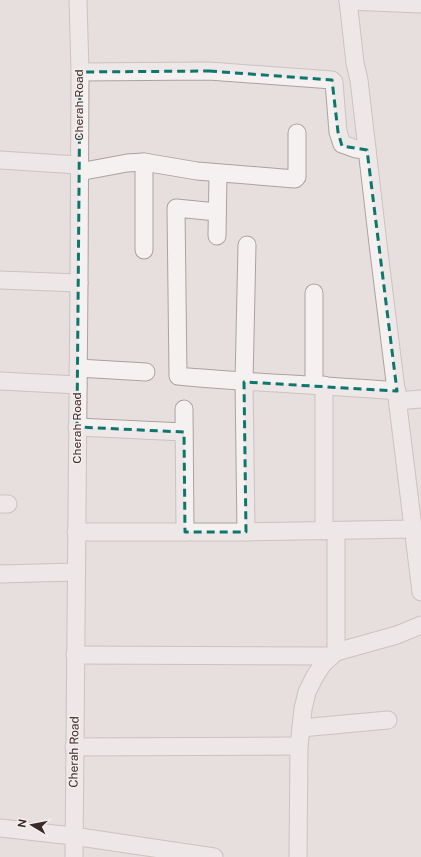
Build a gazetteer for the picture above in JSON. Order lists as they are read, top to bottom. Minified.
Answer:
{"streets":{"street":["Cherah Road"]},"north":"left"}
